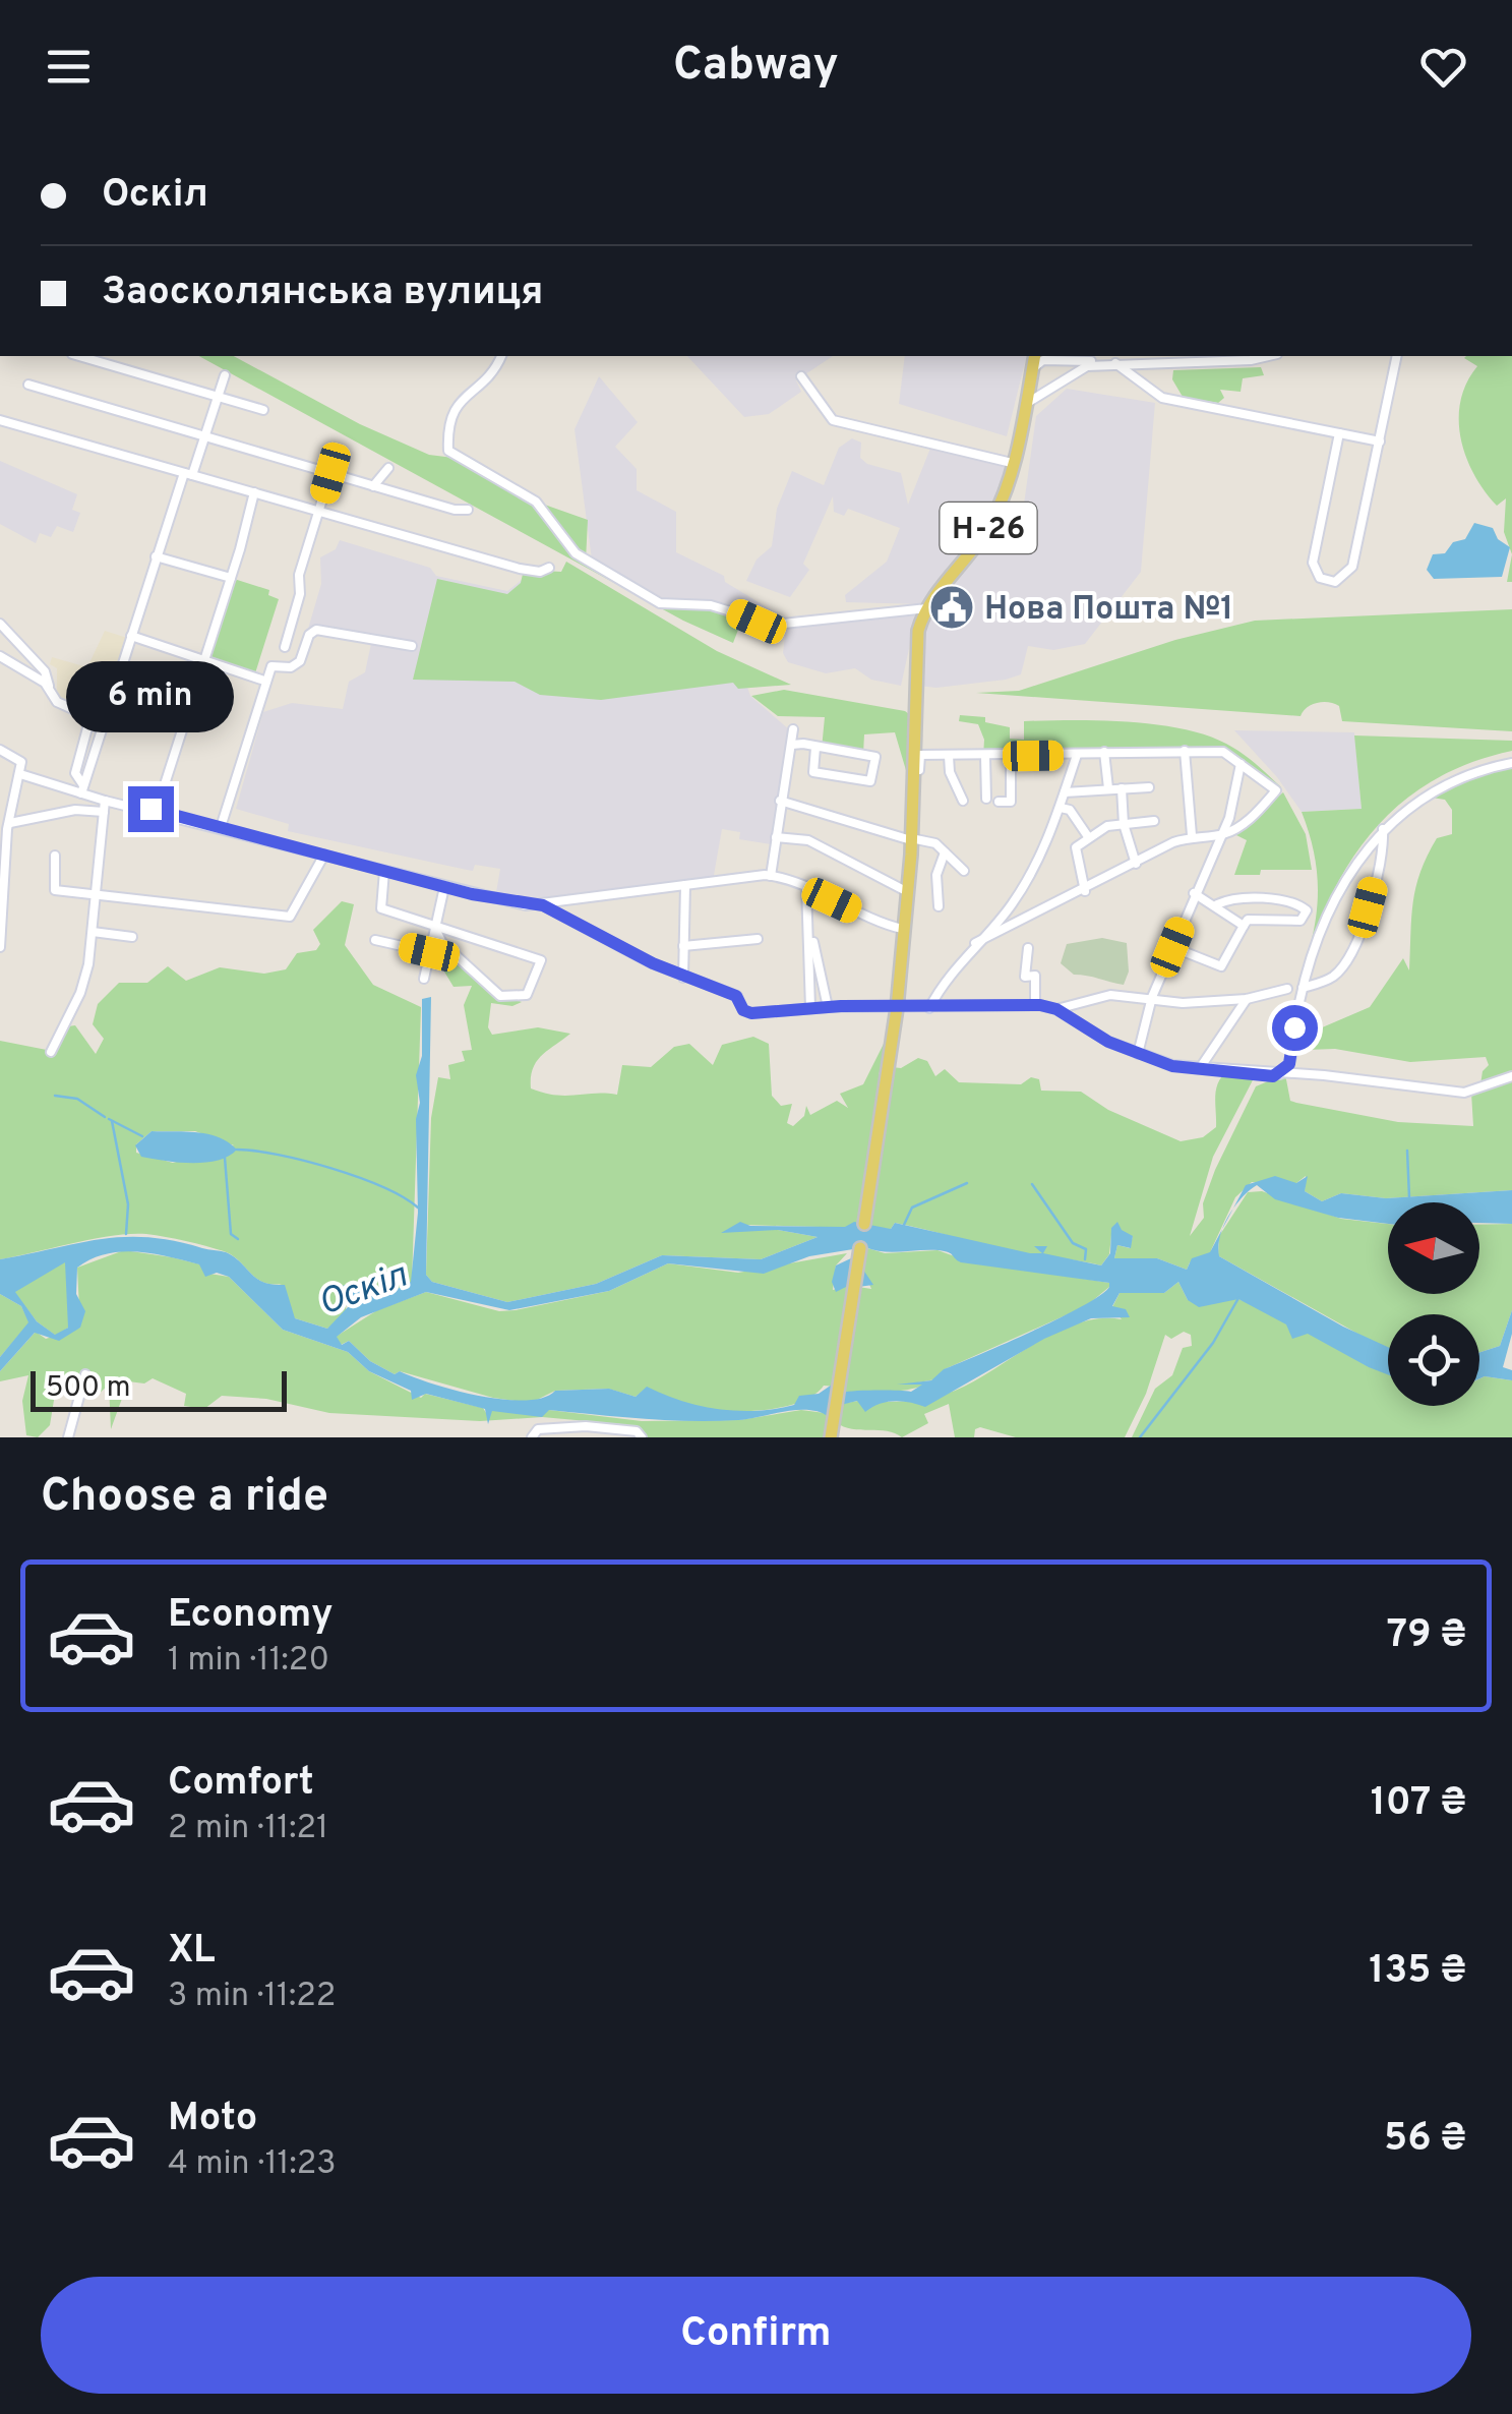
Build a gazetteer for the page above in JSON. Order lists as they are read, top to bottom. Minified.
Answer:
{"streets":{"main road":["Н-26"]},"water":["Оскіл"],"places":{"public building":["Нова Пошта №1"]},"scale_bar":"500 m","north":"left","page":{"header":"Cabway","banner":["Оскіл","Заосколянська вулиця"],"bubble":"6 min","scale":"500 m","heading":"Choose a ride","list":[{"name":"Economy","note":"1 min · 11:20","value":"79 ₴"},{"name":"Comfort","note":"2 min · 11:21","value":"107 ₴"},{"name":"XL","note":"3 min · 11:22","value":"135 ₴"},{"name":"Moto","note":"4 min · 11:23","value":"56 ₴"}],"buttons":"Confirm"}}
